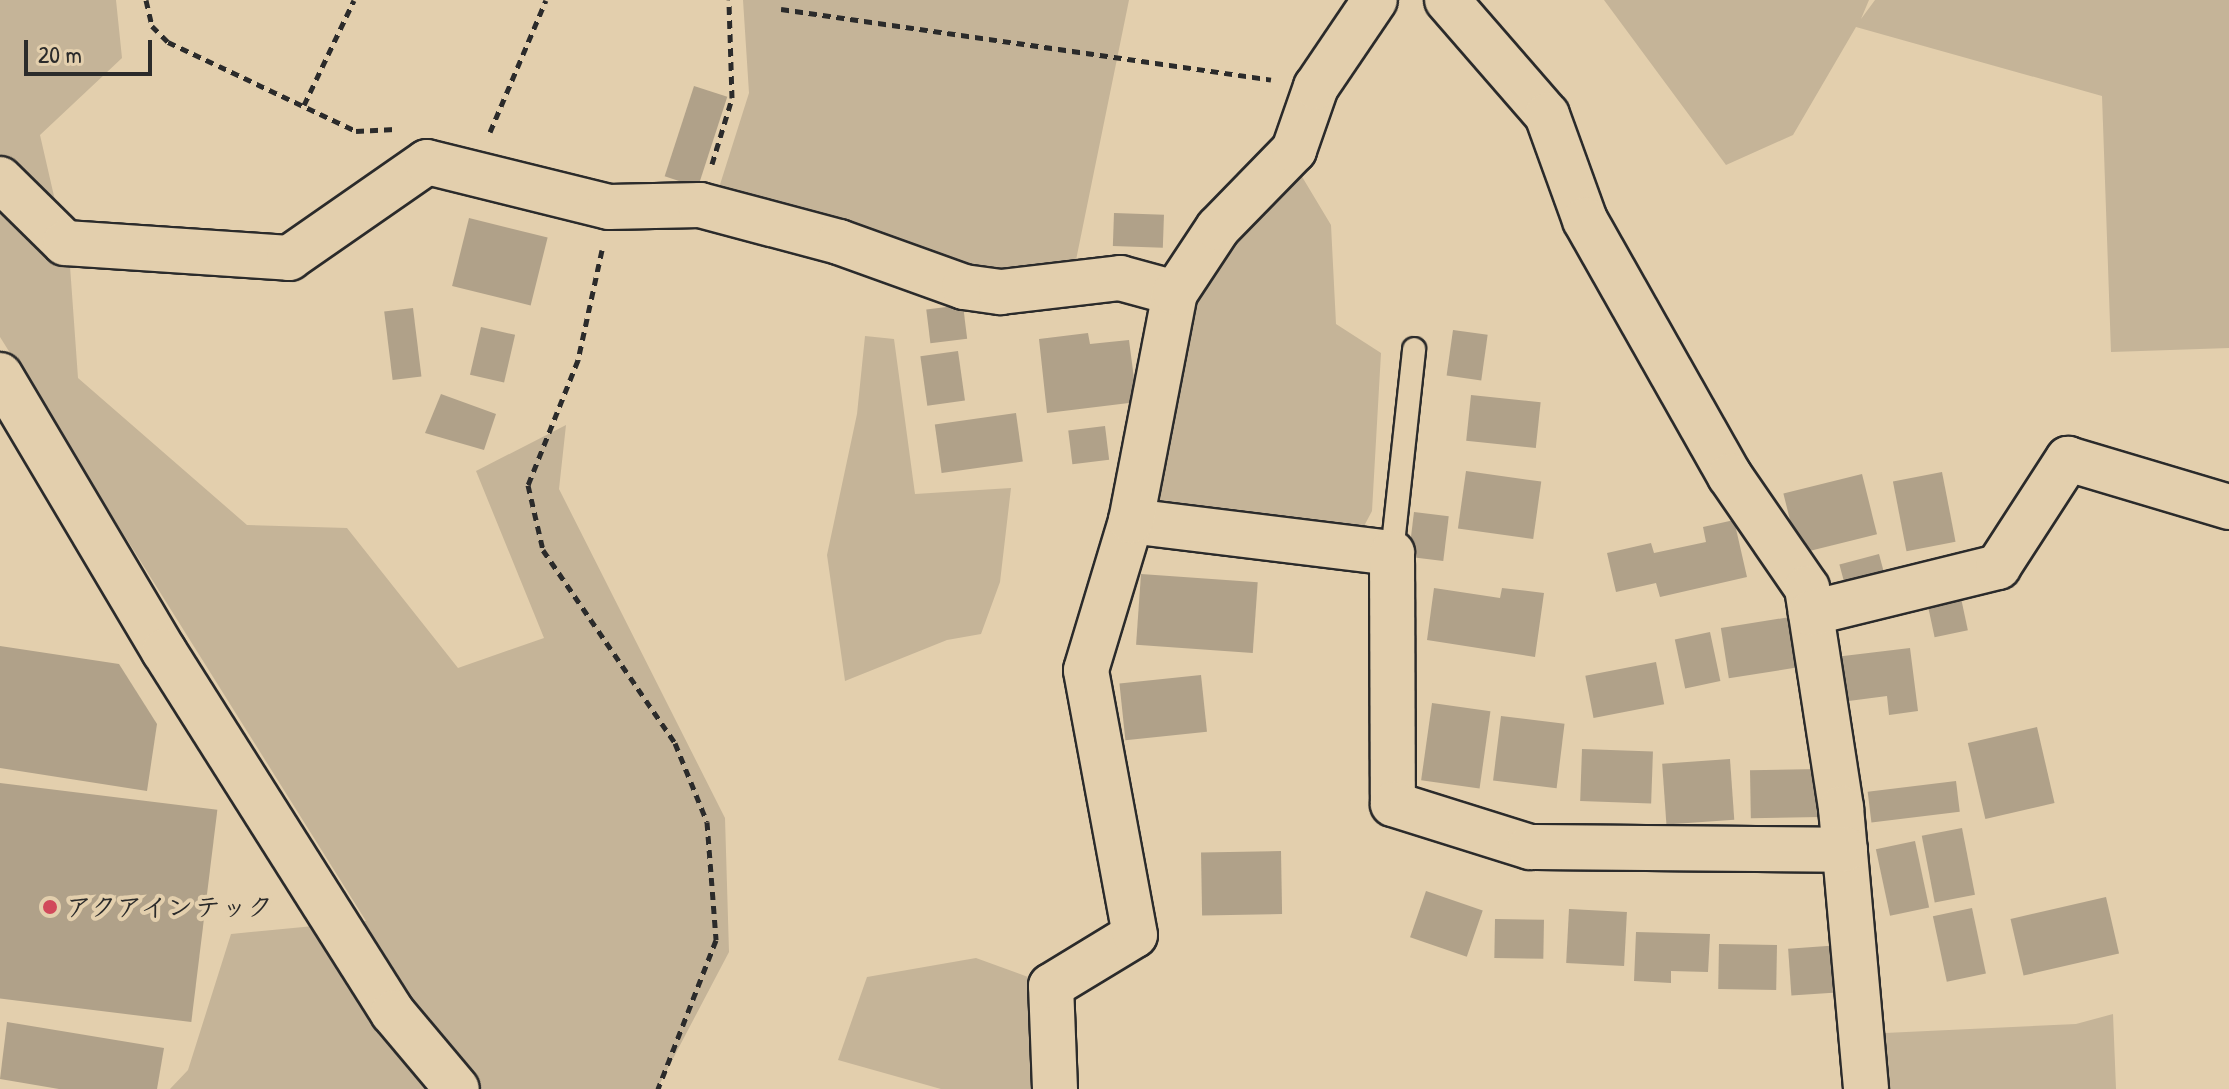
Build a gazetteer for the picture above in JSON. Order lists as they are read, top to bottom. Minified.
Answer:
{"places":["アクアインテック"],"scale_bar":"20 m"}
